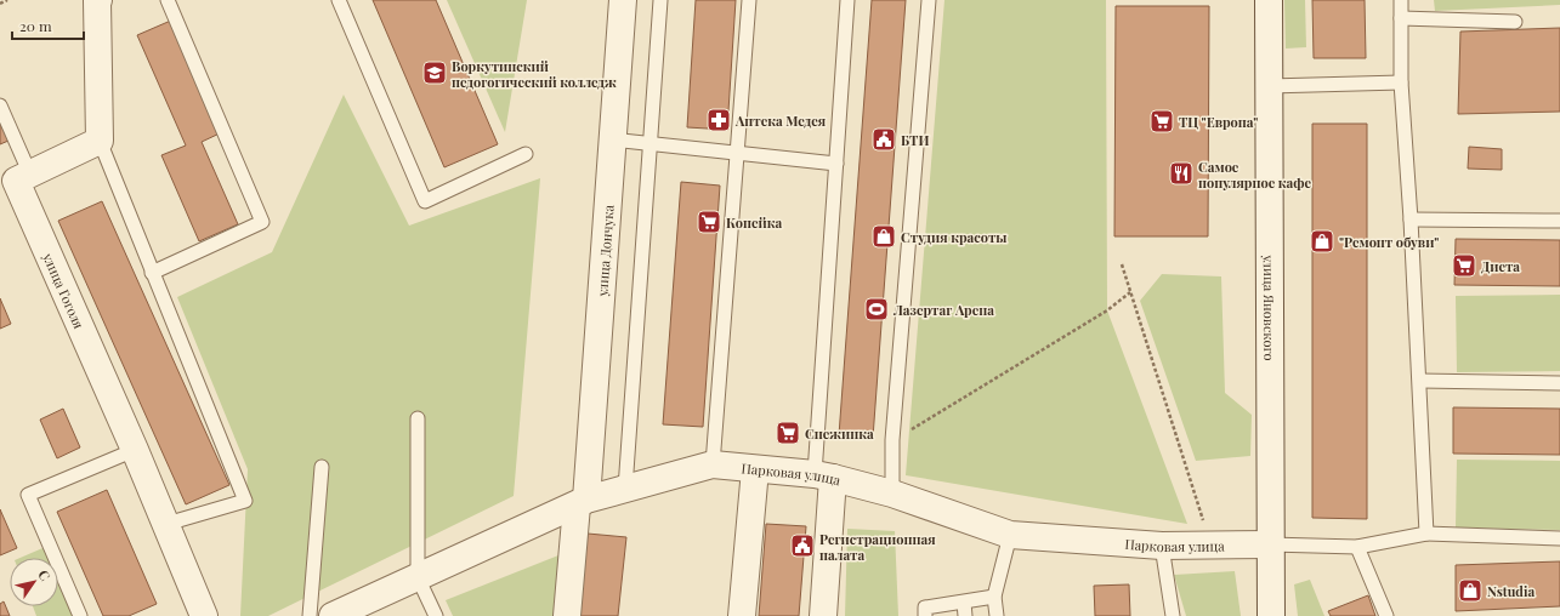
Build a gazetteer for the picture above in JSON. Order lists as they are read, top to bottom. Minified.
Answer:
{"streets":{"street":["улица Дончука","улица Гоголя","улица Яновского","Парковая улица"]},"crossings":[["улица Дончука","Парковая улица"],["улица Яновского","Парковая улица"]],"places":{"school or university":["Воркутинский педогогический колледж"],"pharmacy":["Аптека Медея"],"supermarket":["ТЦ \"Европа\"","Копейка","Диета","Снежинка"],"public building":["БТИ","Регистрационная палата"],"restaurant":["Самое популярное кафе"],"shop":["Студия красоты","\"Ремонт обуви\"","Nstudia"],"sports":["Лазертаг Арена"]},"scale_bar":"20 m","north":"top right"}
